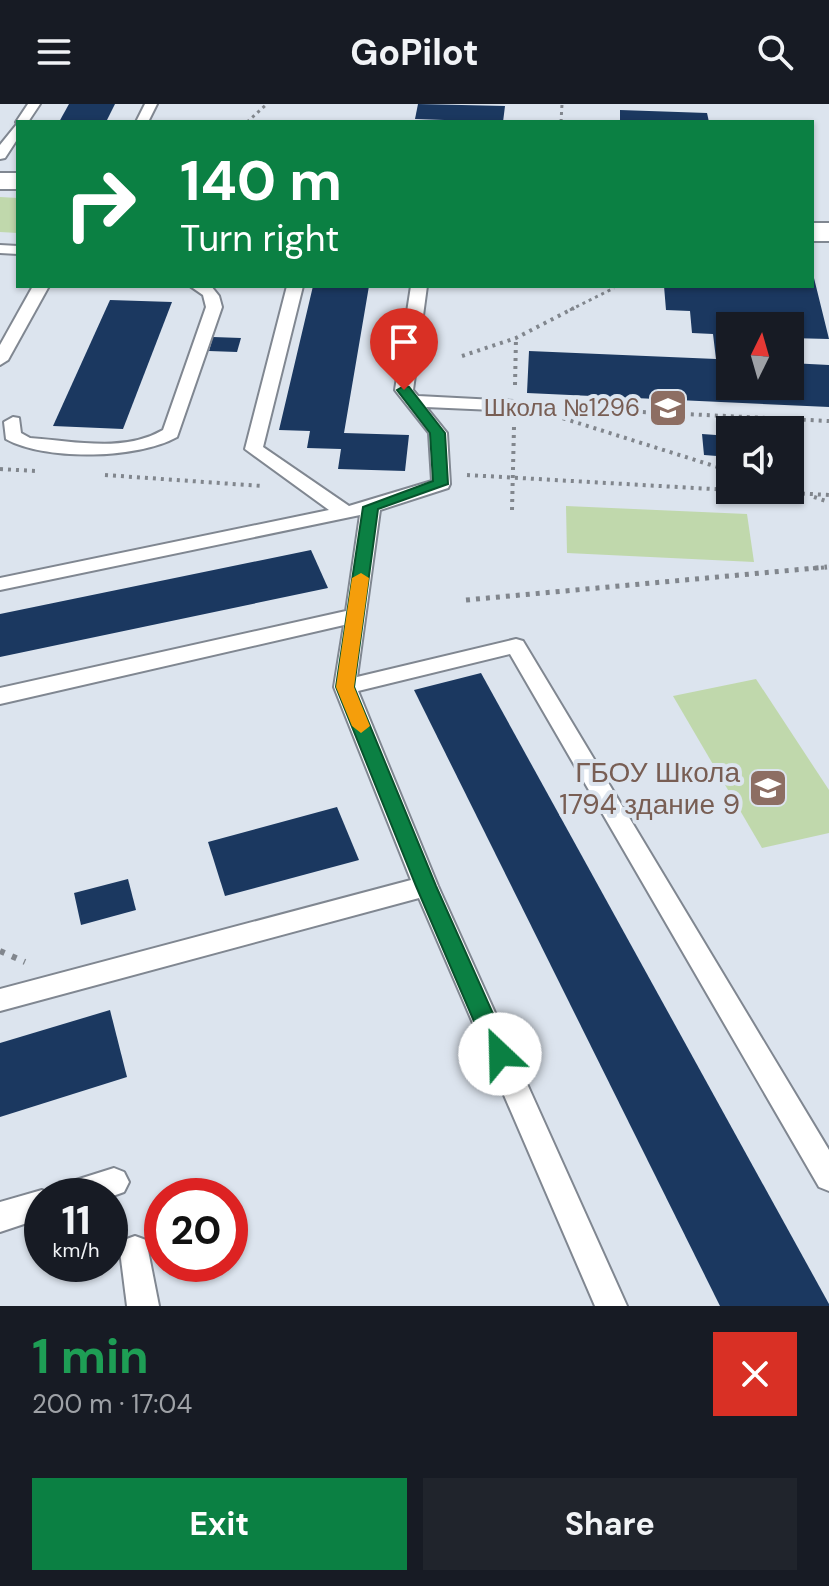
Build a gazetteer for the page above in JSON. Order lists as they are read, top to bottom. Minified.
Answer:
{"places":{"school or university":["Школа №1296","ГБОУ Школа 1794 здание 9"]},"north":"top","page":{"header":"GoPilot","turn":["140 m","Turn right"],"speed":"11 km/h","limit":"20","heading":["1 min","200 m · 17:04"],"buttons":["Exit","Share"]}}
